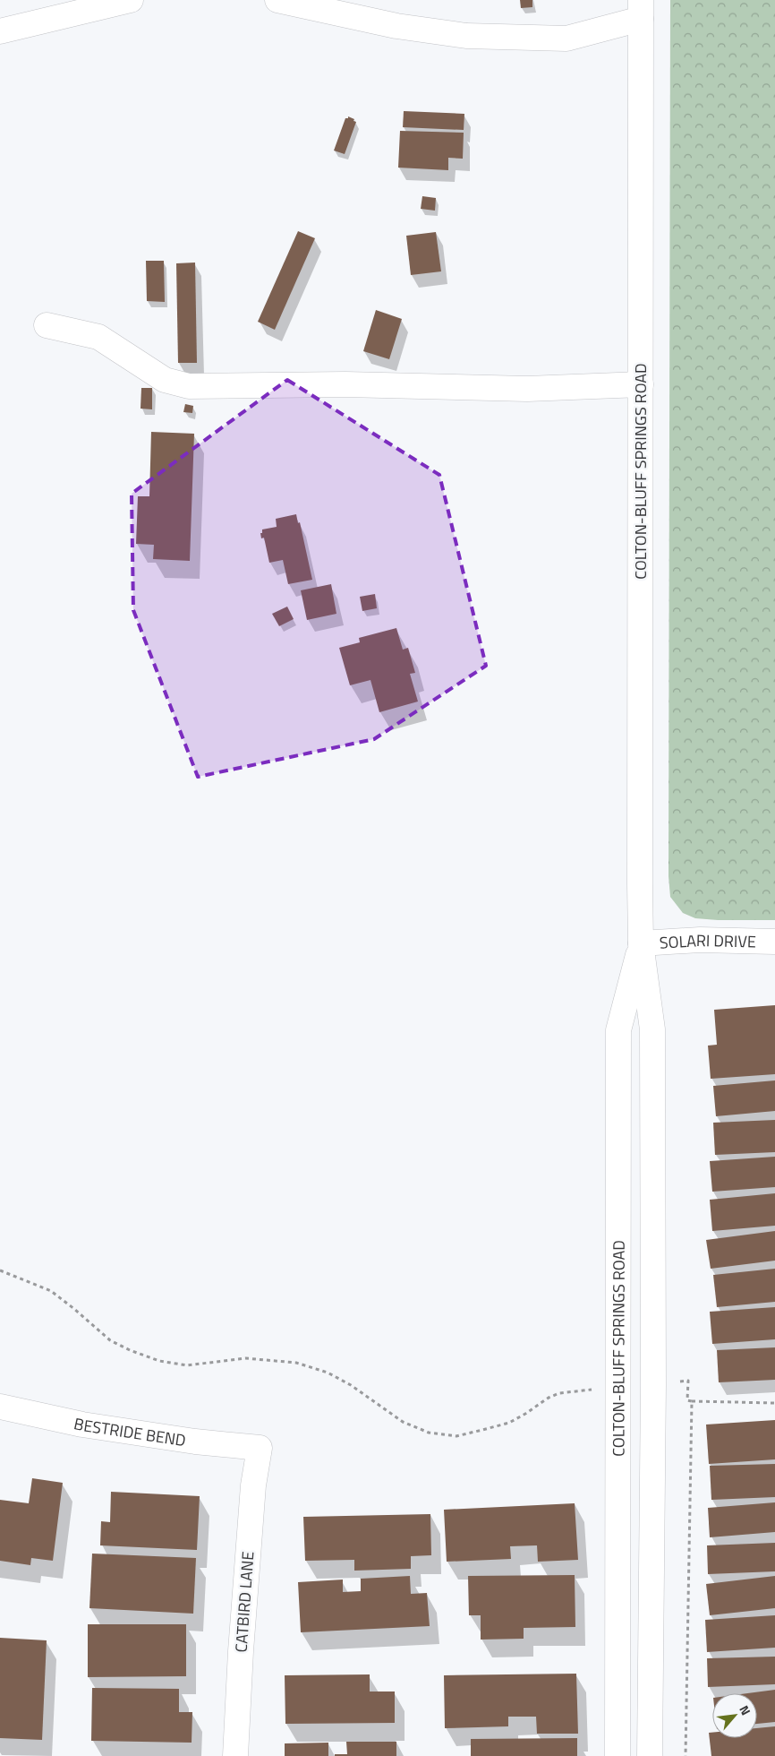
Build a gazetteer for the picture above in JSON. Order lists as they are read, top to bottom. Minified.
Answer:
{"streets":{"street":["COLTON-BLUFF SPRINGS ROAD","SOLARI DRIVE","BESTRIDE BEND","CATBIRD LANE"]},"crossings":[["COLTON-BLUFF SPRINGS ROAD","SOLARI DRIVE"],["BESTRIDE BEND","CATBIRD LANE"]],"north":"top right"}
